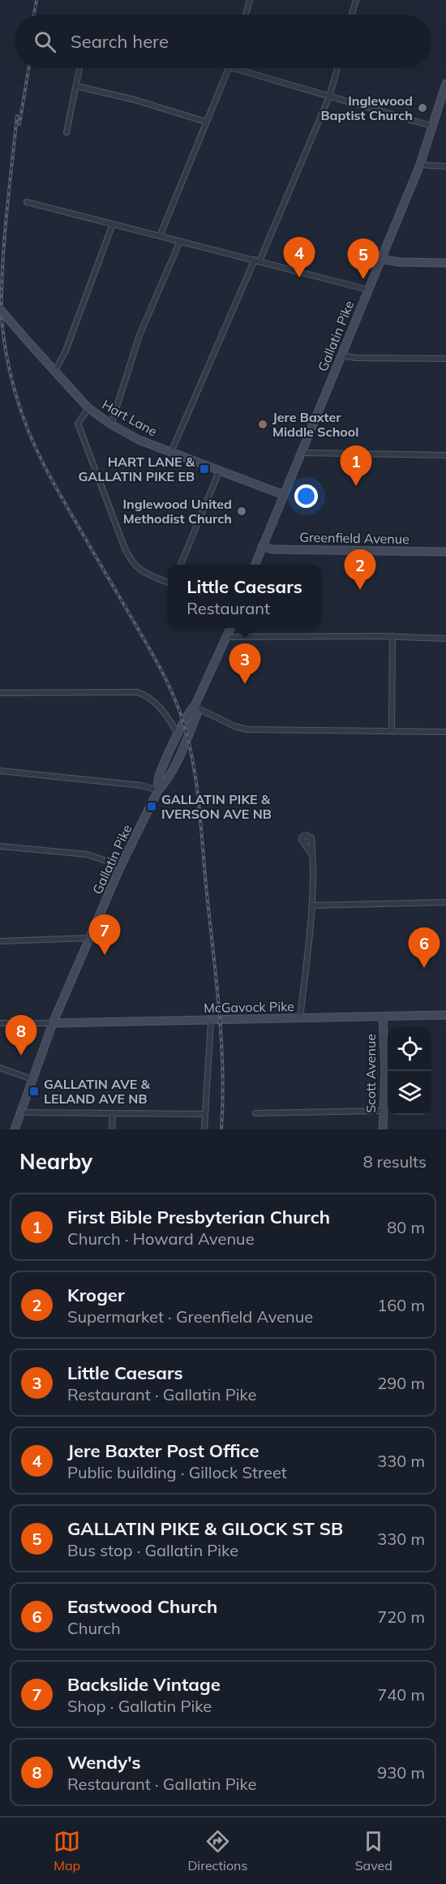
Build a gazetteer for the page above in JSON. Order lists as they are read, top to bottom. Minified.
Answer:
{"streets":{"main road":["Gallatin Pike","Hart Lane","Greenfield Avenue","McGavock Pike","Scott Avenue"]},"crossings":[["Gallatin Pike","Hart Lane"],["Gallatin Pike","Greenfield Avenue"],["Gallatin Pike","McGavock Pike"],["McGavock Pike","Scott Avenue"]],"places":{"other":["Inglewood Baptist Church","Jere Baxter Middle School","Inglewood United Methodist Church"],"transit":["HART LANE & GALLATIN PIKE EB","GALLATIN PIKE & IVERSON AVE NB","GALLATIN AVE & LELAND AVE NB"]},"page":{"search":"Search here","pins":["4","5","1","2","3","7","6","8"],"popup":["Little Caesars","Restaurant"],"heading":["Nearby","8 results"],"list":[{"mark":"1","name":"First Bible Presbyterian Church","note":"Church · Howard Avenue","value":"80 m"},{"mark":"2","name":"Kroger","note":"Supermarket · Greenfield Avenue","value":"160 m"},{"mark":"3","name":"Little Caesars","note":"Restaurant · Gallatin Pike","value":"290 m"},{"mark":"4","name":"Jere Baxter Post Office","note":"Public building · Gillock Street","value":"330 m"},{"mark":"5","name":"GALLATIN PIKE & GILOCK ST SB","note":"Bus stop · Gallatin Pike","value":"330 m"},{"mark":"6","name":"Eastwood Church","note":"Church","value":"720 m"},{"mark":"7","name":"Backslide Vintage","note":"Shop · Gallatin Pike","value":"740 m"},{"mark":"8","name":"Wendy's","note":"Restaurant · Gallatin Pike","value":"930 m"}],"nav":["Map","Directions","Saved"]}}
